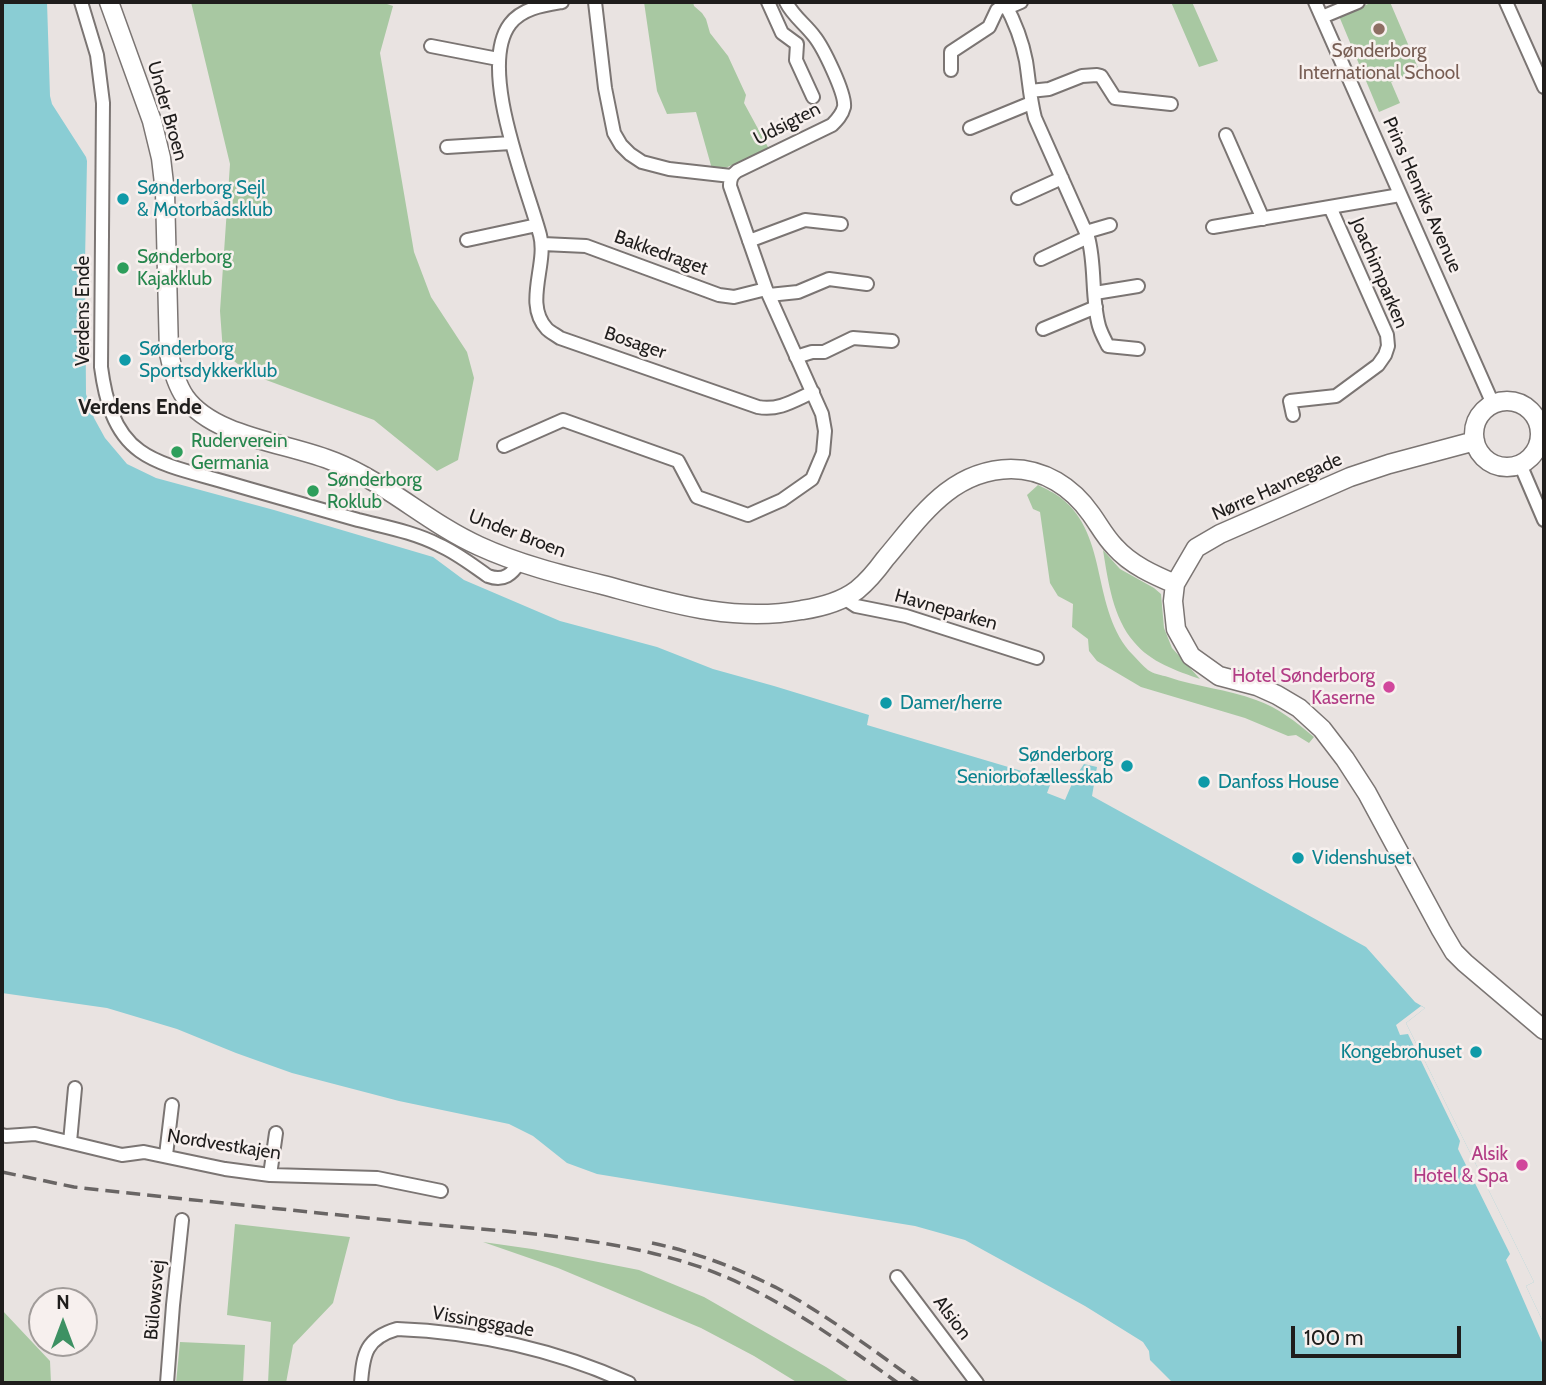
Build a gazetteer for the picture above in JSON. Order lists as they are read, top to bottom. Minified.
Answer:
{"streets":{"street":["Under Broen","Udsigten","Prins Henriks Avenue","Bakkedraget","Joachimparken","Verdens Ende","Bosager","Nørre Havnegade","Havneparken","Nordvestkajen","Bülowsvej","Alsion","Vissingsgade"]},"crossings":[["Under Broen","Verdens Ende"],["Under Broen","Nørre Havnegade"],["Under Broen","Havneparken"],["Prins Henriks Avenue","Joachimparken"],["Prins Henriks Avenue","Nørre Havnegade"],["Bakkedraget","Bosager"]],"districts":["Verdens Ende"],"places":["Sønderborg International School","Sønderborg Sejl & Motorbådsklub","Sønderborg Kajakklub","Sønderborg Sportsdykkerklub","Ruderverein Germania","Sønderborg Roklub","Hotel Sønderborg Kaserne","Damer/herre","Sønderborg Seniorbofællesskab","Danfoss House","Videnshuset","Kongebrohuset","Alsik Hotel & Spa"],"scale_bar":"100 m","north":"top"}
